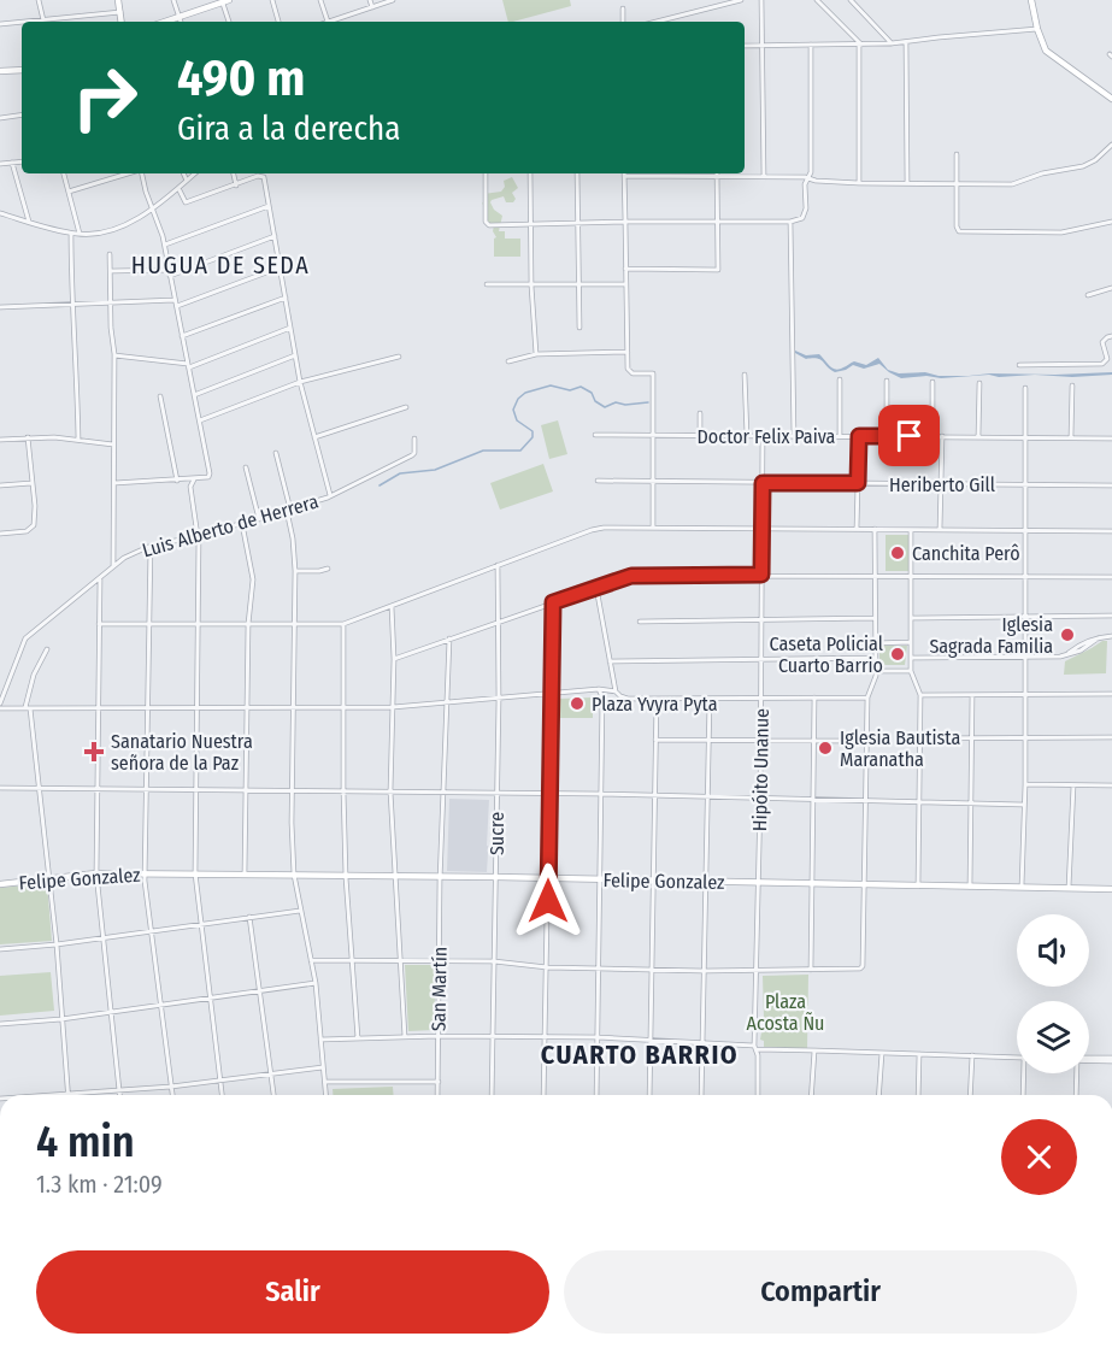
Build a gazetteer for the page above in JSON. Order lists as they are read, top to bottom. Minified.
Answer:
{"streets":{"street":["Doctor Felix Paiva","Heriberto Gill","Luis Alberto de Herrera","Hipóito Unanue","Sucre","Felipe Gonzalez","San Martín"]},"crossings":[["Doctor Felix Paiva","Hipóito Unanue"],["Heriberto Gill","Hipóito Unanue"],["Hipóito Unanue","Felipe Gonzalez"],["Sucre","Felipe Gonzalez"],["Felipe Gonzalez","San Martín"]],"districts":["HUGUA DE SEDA","CUARTO BARRIO"],"parks":["Plaza Acosta Ñu"],"places":{"other":["Canchita Perô","Iglesia Sagrada Familia","Caseta Policial Cuarto Barrio","Plaza Yvyra Pyta","Iglesia Bautista Maranatha"],"health":["Sanatario Nuestra señora de la Paz"]},"page":{"turn":["490 m","Gira a la derecha"],"heading":["4 min","1.3 km · 21:09"],"buttons":["Salir","Compartir"]}}
